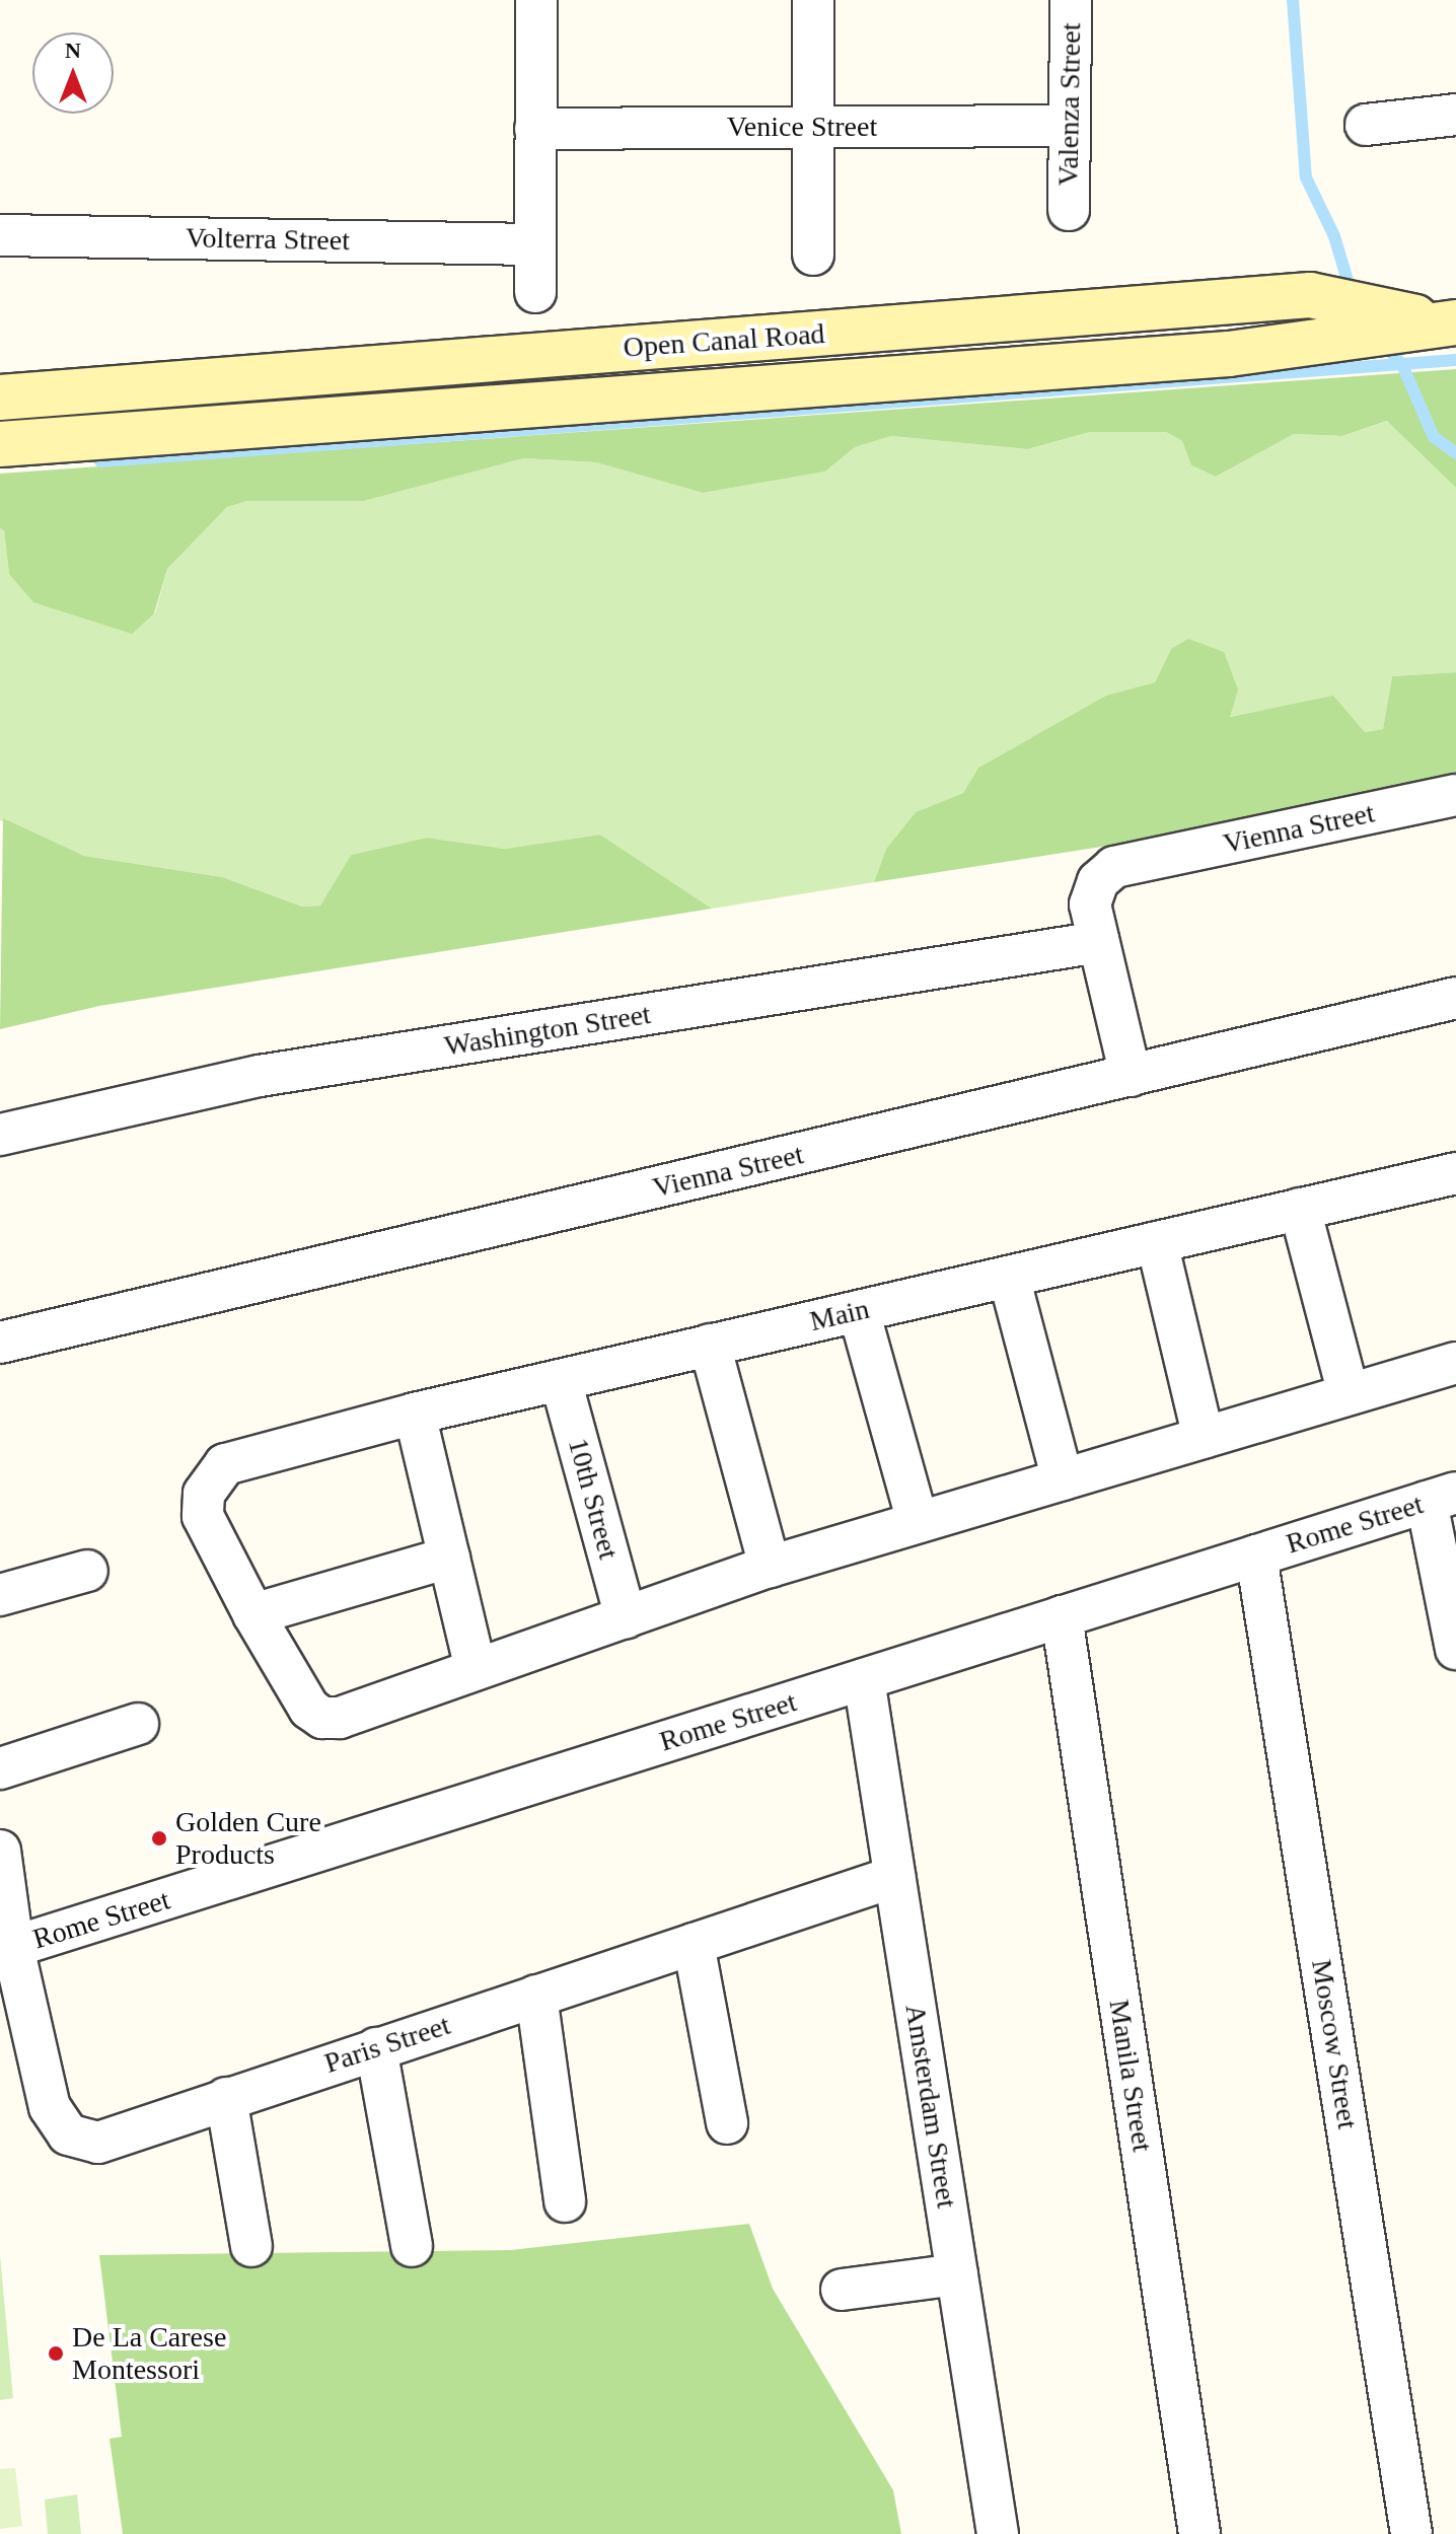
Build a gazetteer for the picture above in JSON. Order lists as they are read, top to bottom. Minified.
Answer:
{"streets":{"main road":["Open Canal Road"],"street":["Valenza Street","Venice Street","Volterra Street","Vienna Street","Washington Street","Main","10th Street","Rome Street","Paris Street","Moscow Street","Manila Street","Amsterdam Street"]},"crossings":[["Valenza Street","Venice Street"],["Vienna Street","Washington Street"],["Main","10th Street"],["Rome Street","Paris Street"],["Rome Street","Moscow Street"],["Rome Street","Manila Street"],["Rome Street","Amsterdam Street"],["Paris Street","Amsterdam Street"]],"places":["Golden Cure Products","De La Carese Montessori"],"north":"top"}
